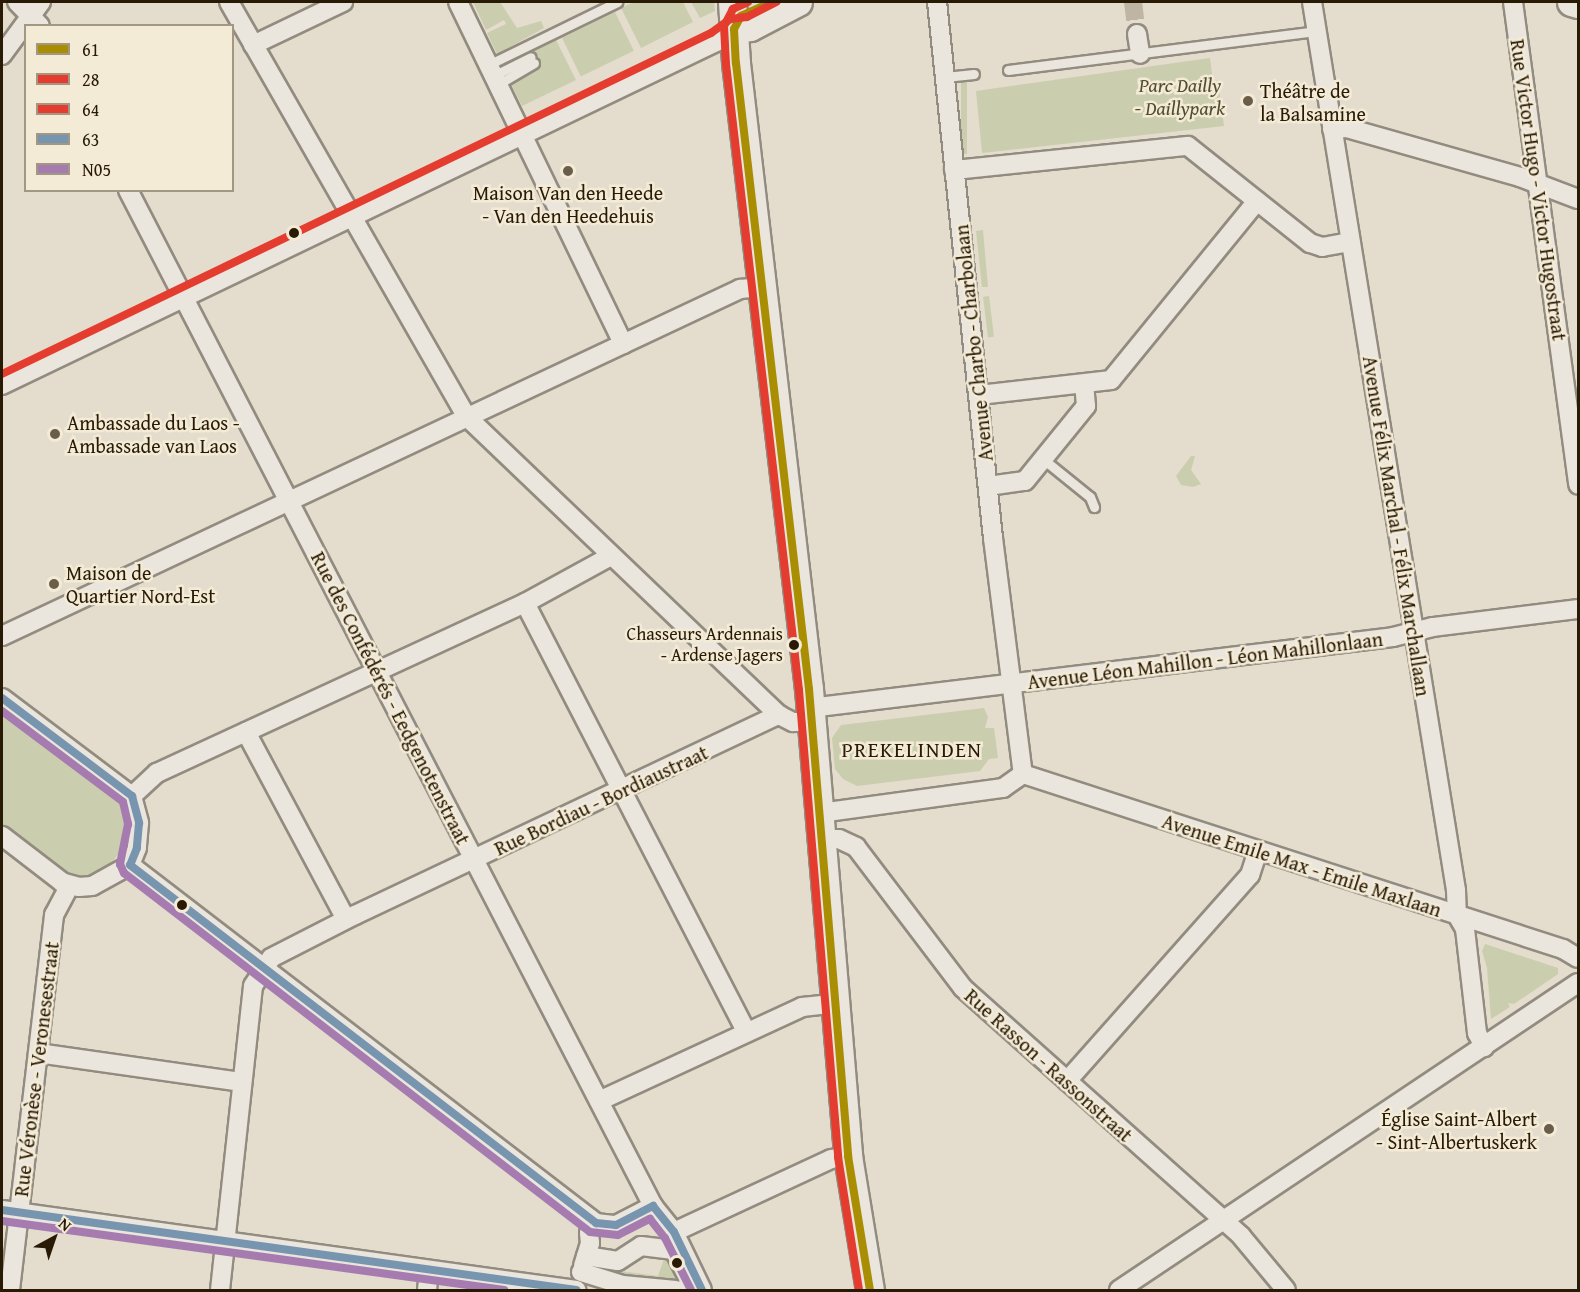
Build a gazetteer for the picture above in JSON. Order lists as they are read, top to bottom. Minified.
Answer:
{"streets":{"street":["Rue Victor Hugo - Victor Hugostraat","Avenue Charbo - Charbolaan","Avenue Félix Marchal - Félix Marchallaan","Avenue Léon Mahillon - Léon Mahillonlaan","Rue des Confédérés - Eedgenotenstraat","Rue Bordiau - Bordiaustraat","Avenue Emile Max - Emile Maxlaan","Rue Rasson - Rassonstraat","Rue Véronèse - Veronesestraat"]},"crossings":[["Avenue Charbo - Charbolaan","Avenue Léon Mahillon - Léon Mahillonlaan"],["Avenue Charbo - Charbolaan","Avenue Emile Max - Emile Maxlaan"],["Avenue Félix Marchal - Félix Marchallaan","Avenue Léon Mahillon - Léon Mahillonlaan"],["Avenue Félix Marchal - Félix Marchallaan","Avenue Emile Max - Emile Maxlaan"],["Avenue Léon Mahillon - Léon Mahillonlaan","Rue Bordiau - Bordiaustraat"],["Rue des Confédérés - Eedgenotenstraat","Rue Bordiau - Bordiaustraat"]],"districts":["PREKELINDEN"],"parks":["Parc Dailly - Daillypark"],"places":["Théâtre de la Balsamine","Maison Van den Heede - Van den Heedehuis","Ambassade du Laos - Ambassade van Laos","Maison de Quartier Nord-Est","Chasseurs Ardennais - Ardense Jagers","Église Saint-Albert - Sint-Albertuskerk"],"lines":["transit line 61","transit line 28","transit line 64","transit line 63","transit line N05"],"legend":["61","28","64","63","N05"],"north":"top right"}
